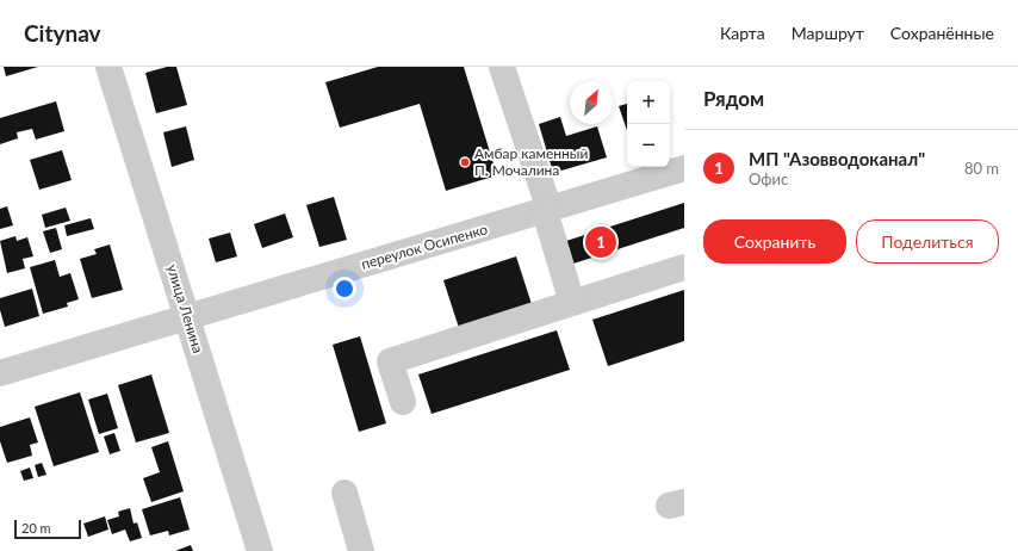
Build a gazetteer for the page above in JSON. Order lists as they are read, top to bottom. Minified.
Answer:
{"streets":{"street":["переулок Осипенко","улица Ленина"]},"crossings":[["переулок Осипенко","улица Ленина"]],"places":["Амбар каменный П. Мочалина"],"scale_bar":"20 m","north":"top right","page":{"header":"Citynav","nav":["Карта","Маршрут","Сохранённые"],"heading":"Рядом","map_buttons":["+","−"],"list":[{"mark":"1","name":"МП \"Азовводоканал\"","note":"Офис","value":"80 m"}],"buttons":["Сохранить","Поделиться"],"pins":"1","scale":"20 m"}}
